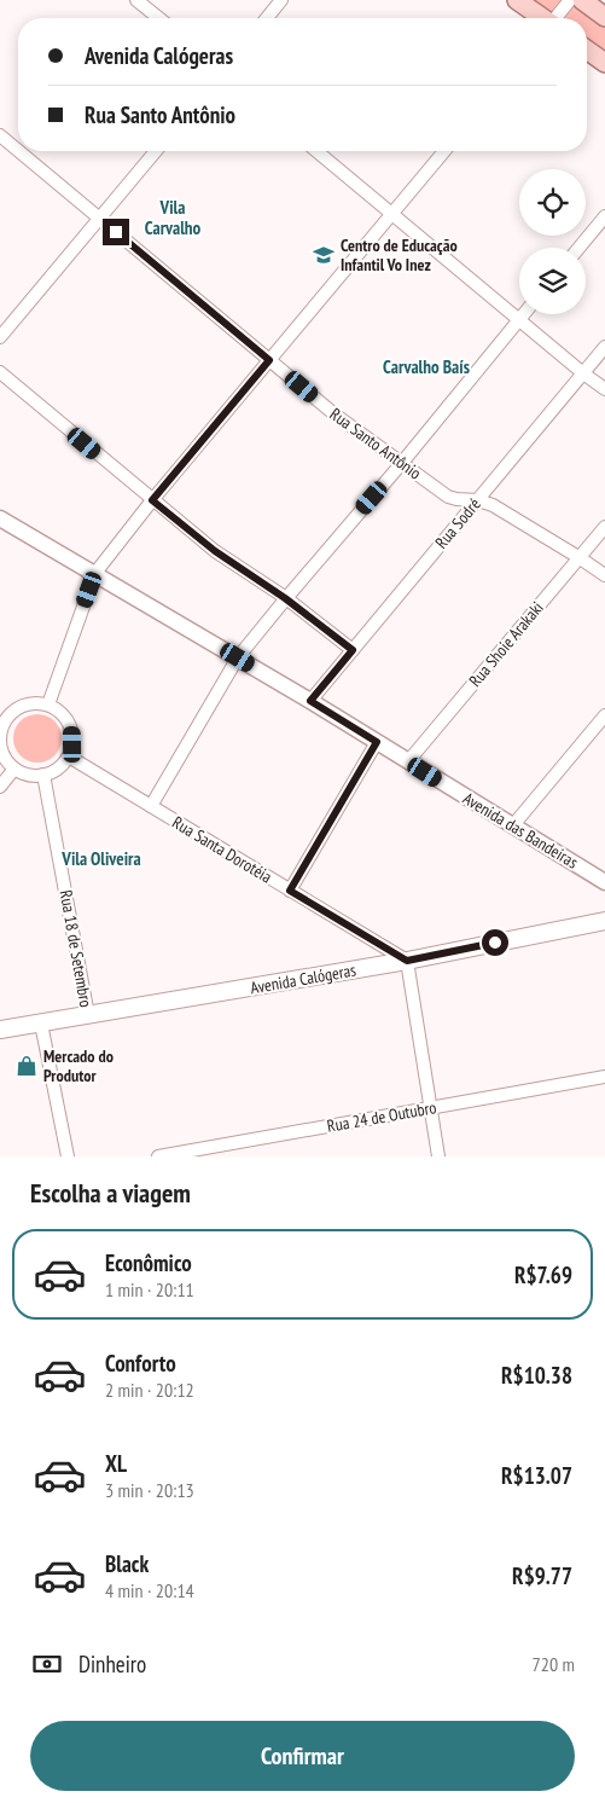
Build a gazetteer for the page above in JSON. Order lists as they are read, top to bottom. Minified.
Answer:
{"streets":{"main road":["Avenida Calógeras"],"street":["Rua Santo Antônio","Rua Sodré","Rua Shoie Arakaki","Avenida das Bandeiras","Rua Santa Dorotéia","Rua 18 de Setembro","Rua 24 de Outubro"]},"crossings":[["Rua Santo Antônio","Rua Sodré"],["Rua Santo Antônio","Rua Shoie Arakaki"],["Rua Sodré","Avenida das Bandeiras"],["Rua Shoie Arakaki","Avenida das Bandeiras"],["Rua Santa Dorotéia","Rua 18 de Setembro"],["Rua Santa Dorotéia","Avenida Calógeras"],["Rua 18 de Setembro","Avenida Calógeras"]],"districts":["Vila Carvalho","Carvalho Baís","Vila Oliveira"],"places":{"school or university":["Centro de Educação Infantil Vo Inez"],"shop":["Mercado do Produtor"]},"page":{"banner":["Avenida Calógeras","Rua Santo Antônio"],"heading":"Escolha a viagem","list":[{"name":"Econômico","note":"1 min · 20:11","value":"R$7.69"},{"name":"Conforto","note":"2 min · 20:12","value":"R$10.38"},{"name":"XL","note":"3 min · 20:13","value":"R$13.07"},{"name":"Black","note":"4 min · 20:14","value":"R$9.77"}],"pay":["Dinheiro","720 m"],"buttons":"Confirmar"}}
